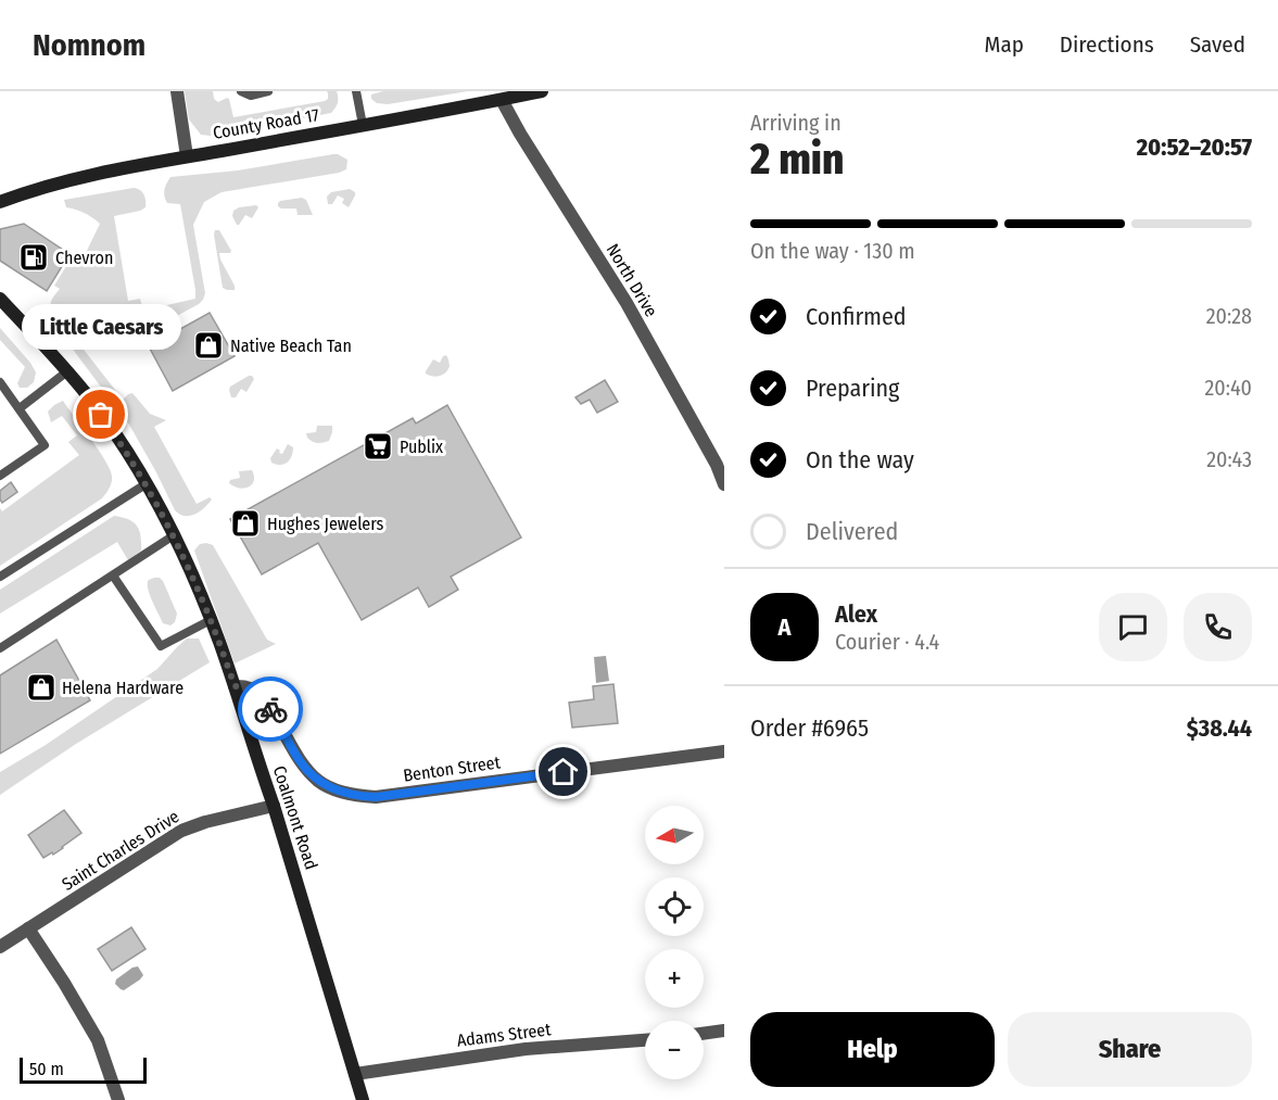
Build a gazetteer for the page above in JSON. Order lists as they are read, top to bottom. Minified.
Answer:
{"streets":{"street":["County Road 17","North Drive","Benton Street","Coalmont Road","Saint Charles Drive","Adams Street"]},"crossings":[["County Road 17","North Drive"],["Benton Street","Coalmont Road"],["Coalmont Road","Saint Charles Drive"],["Coalmont Road","Adams Street"]],"places":{"fuel station":["Chevron"],"shop":["Native Beach Tan","Hughes Jewelers","Helena Hardware"],"other":["Little Caesars"],"supermarket":["Publix"]},"scale_bar":"50 m","north":"left","page":{"header":"Nomnom","nav":["Map","Directions","Saved"],"heading":["2 min","Arriving in","20:52–20:57"],"panel":["Alex","Courier · 4.4","Order #6965","$38.44"],"bar":"On the way · 130 m","list":[["Confirmed","20:28"],["Preparing","20:40"],["On the way","20:43"],"Delivered"],"bubble":"Little Caesars","round":"A","map_buttons":["+","−"],"buttons":["Help","Share"],"scale":"50 m"}}
